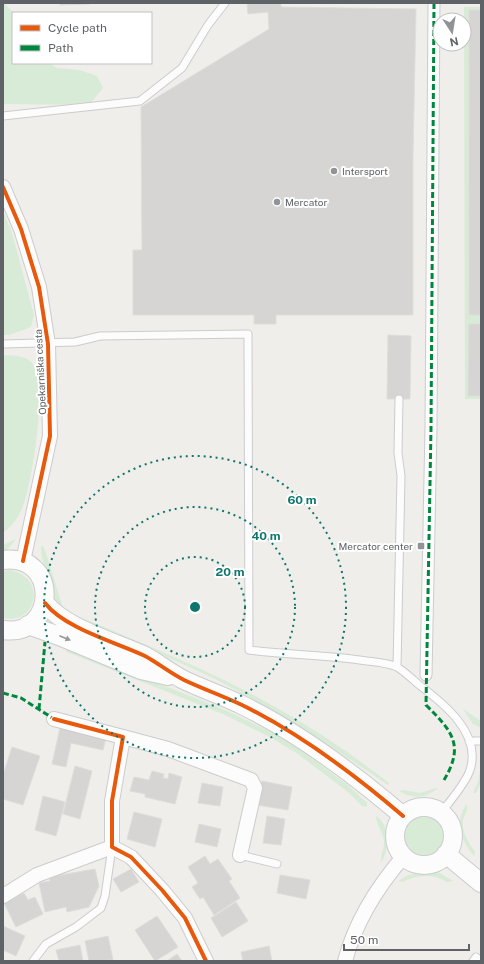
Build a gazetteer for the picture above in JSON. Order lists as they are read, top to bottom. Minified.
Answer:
{"streets":{"street":["Opekarniška cesta"]},"places":{"other":["Intersport","Mercator"],"transit":["Mercator center"]},"legend":["Cycle path","Path"],"scale_bar":"50 m","north":"bottom","rings":["60 m","40 m","20 m"]}
